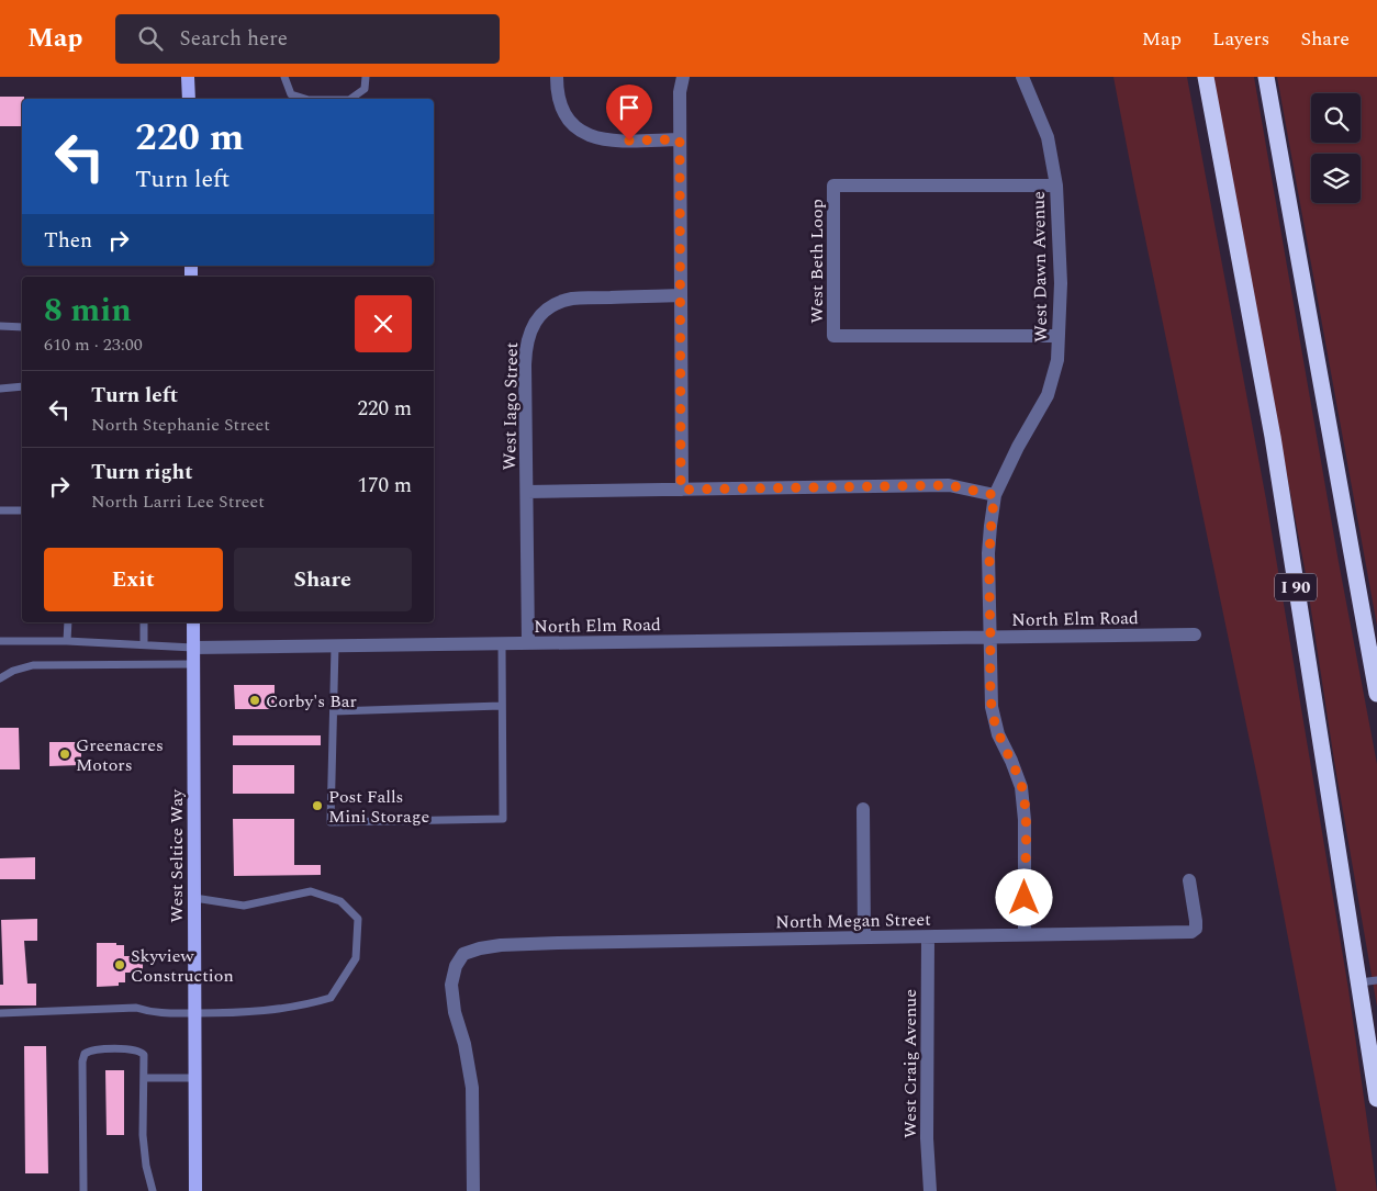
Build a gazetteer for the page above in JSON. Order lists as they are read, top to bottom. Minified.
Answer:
{"streets":{"highway":["I 90"],"main road":["West Seltice Way"],"street":["West Beth Loop","West Dawn Avenue","West Iago Street","North Elm Road","North Megan Street","West Craig Avenue"]},"crossings":[["West Beth Loop","West Dawn Avenue"],["West Dawn Avenue","North Elm Road"],["West Dawn Avenue","North Megan Street"],["West Iago Street","North Elm Road"],["North Elm Road","West Seltice Way"],["North Megan Street","West Craig Avenue"]],"places":["Corby's Bar","Greenacres Motors","Post Falls Mini Storage","Skyview Construction"],"page":{"header":"Map","search":"Search here","nav":["Map","Layers","Share"],"turn":["220 m","Turn left"],"then":"Then","heading":["8 min","610 m · 23:00"],"list":[{"name":"Turn left","note":"North Stephanie Street","value":"220 m"},{"name":"Turn right","note":"North Larri Lee Street","value":"170 m"}],"buttons":["Exit","Share"]}}
